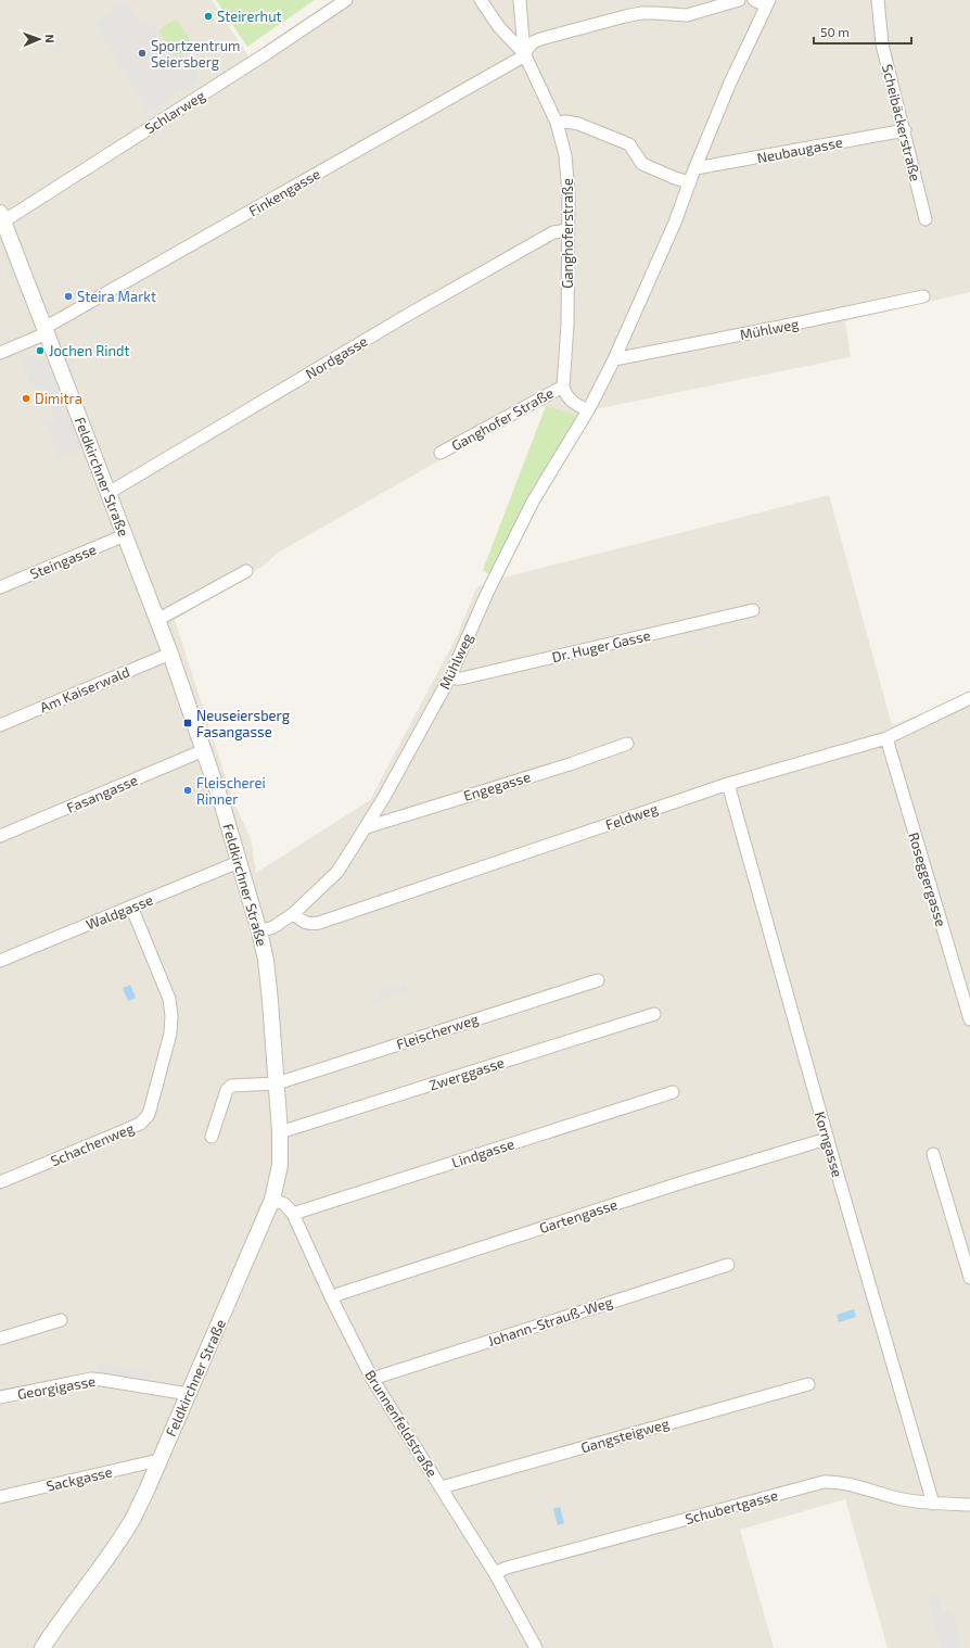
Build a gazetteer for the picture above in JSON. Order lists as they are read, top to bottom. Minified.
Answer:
{"streets":{"street":["Schlarweg","Scheibäckerstraße","Neubaugasse","Finkengasse","Ganghoferstraße","Mühlweg","Nordgasse","Ganghofer Straße","Feldkirchner Straße","Steingasse","Dr. Huger Gasse","Am Kaiserwald","Engegasse","Fasangasse","Feldweg","Roseggergasse","Waldgasse","Fleischerweg","Zwerggasse","Schachenweg","Korngasse","Lindgasse","Gartengasse","Johann-Strauß-Weg","Georgigasse","Brunnenfeldstraße","Gangsteigweg","Sackgasse","Schubertgasse"]},"crossings":[["Schlarweg","Feldkirchner Straße"],["Scheibäckerstraße","Neubaugasse"],["Neubaugasse","Mühlweg"],["Finkengasse","Ganghoferstraße"],["Finkengasse","Feldkirchner Straße"],["Ganghoferstraße","Nordgasse"],["Ganghoferstraße","Ganghofer Straße"],["Mühlweg","Feldkirchner Straße"],["Mühlweg","Dr. Huger Gasse"],["Mühlweg","Engegasse"],["Mühlweg","Feldweg"],["Nordgasse","Feldkirchner Straße"],["Feldkirchner Straße","Steingasse"],["Feldkirchner Straße","Am Kaiserwald"],["Feldkirchner Straße","Fasangasse"],["Feldkirchner Straße","Waldgasse"],["Feldkirchner Straße","Fleischerweg"],["Feldkirchner Straße","Zwerggasse"],["Feldkirchner Straße","Georgigasse"],["Feldkirchner Straße","Brunnenfeldstraße"],["Feldkirchner Straße","Sackgasse"],["Feldweg","Roseggergasse"],["Feldweg","Korngasse"],["Waldgasse","Schachenweg"],["Korngasse","Gartengasse"],["Korngasse","Schubertgasse"],["Lindgasse","Brunnenfeldstraße"],["Gartengasse","Brunnenfeldstraße"],["Johann-Strauß-Weg","Brunnenfeldstraße"],["Brunnenfeldstraße","Gangsteigweg"],["Brunnenfeldstraße","Schubertgasse"]],"places":{"other":["Steirerhut","Sportzentrum Seiersberg","Steira Markt","Jochen Rindt","Dimitra","Fleischerei Rinner"],"transit":["Neuseiersberg Fasangasse"]},"scale_bar":"50 m","north":"right"}
